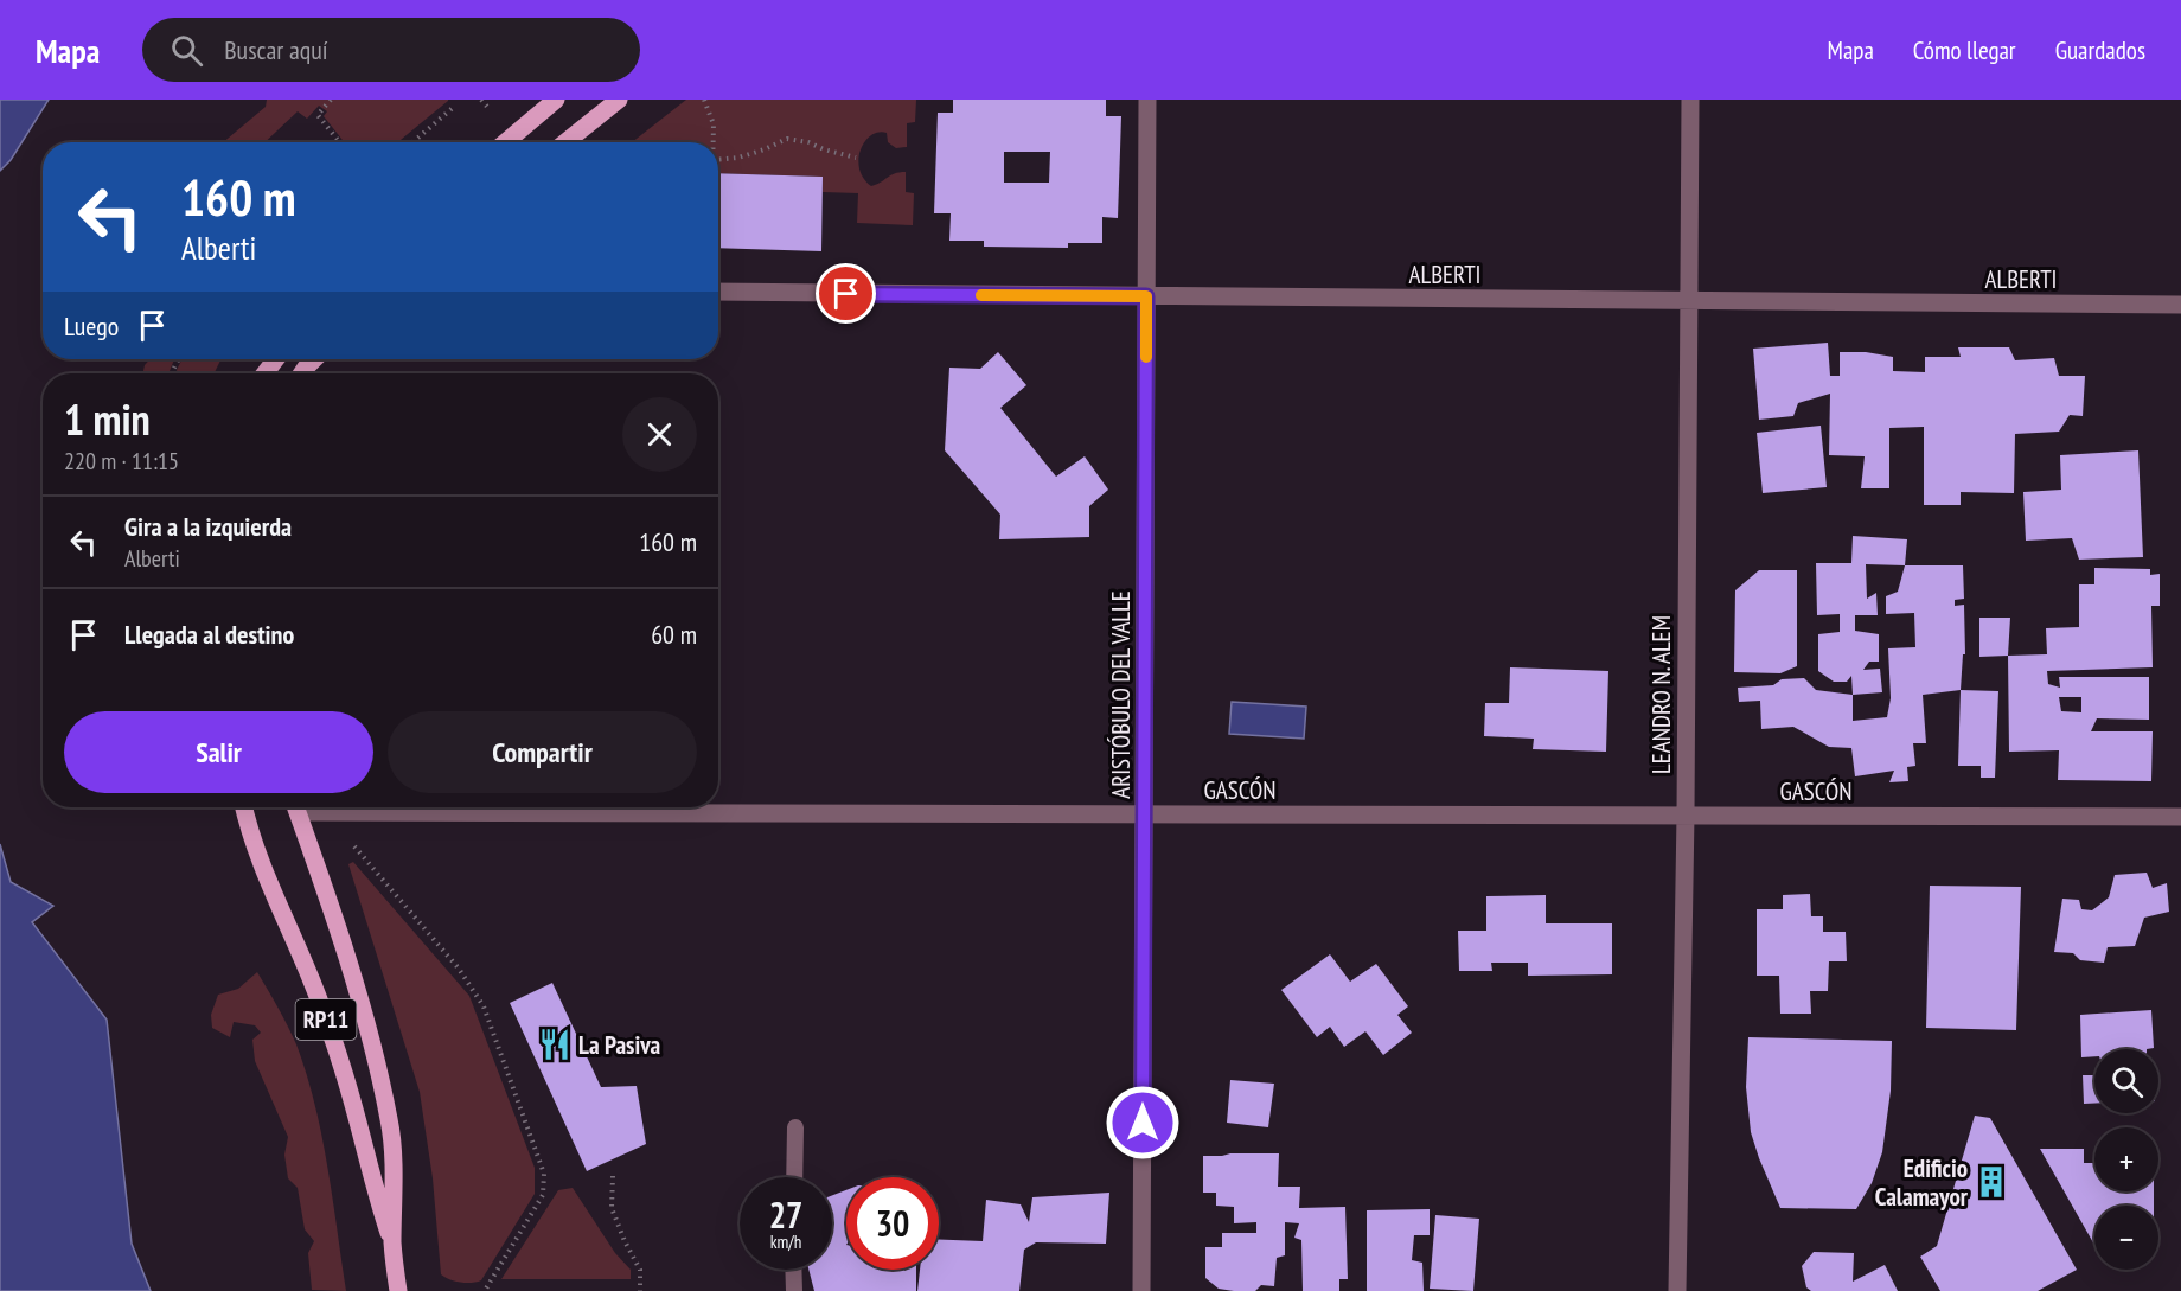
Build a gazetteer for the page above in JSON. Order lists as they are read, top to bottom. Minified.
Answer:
{"streets":{"main road":["RP11"],"street":["ALBERTI","ARISTÓBULO DEL VALLE","LEANDRO N. ALEM","GASCÓN"]},"crossings":[["ALBERTI","ARISTÓBULO DEL VALLE"],["ALBERTI","LEANDRO N. ALEM"],["ARISTÓBULO DEL VALLE","GASCÓN"],["LEANDRO N. ALEM","GASCÓN"]],"places":{"restaurant":["La Pasiva"],"building":["Edificio Calamayor"]},"page":{"header":"Mapa","search":"Buscar aquí","nav":["Mapa","Cómo llegar","Guardados"],"turn":["160 m","Alberti"],"then":"Luego","heading":["1 min","220 m · 11:15"],"list":[{"name":"Gira a la izquierda","note":"Alberti","value":"160 m"},{"name":"Llegada al destino","value":"60 m"}],"buttons":["Salir","Compartir"],"map_buttons":["+","−"],"speed":"27 km/h","limit":"30"}}
